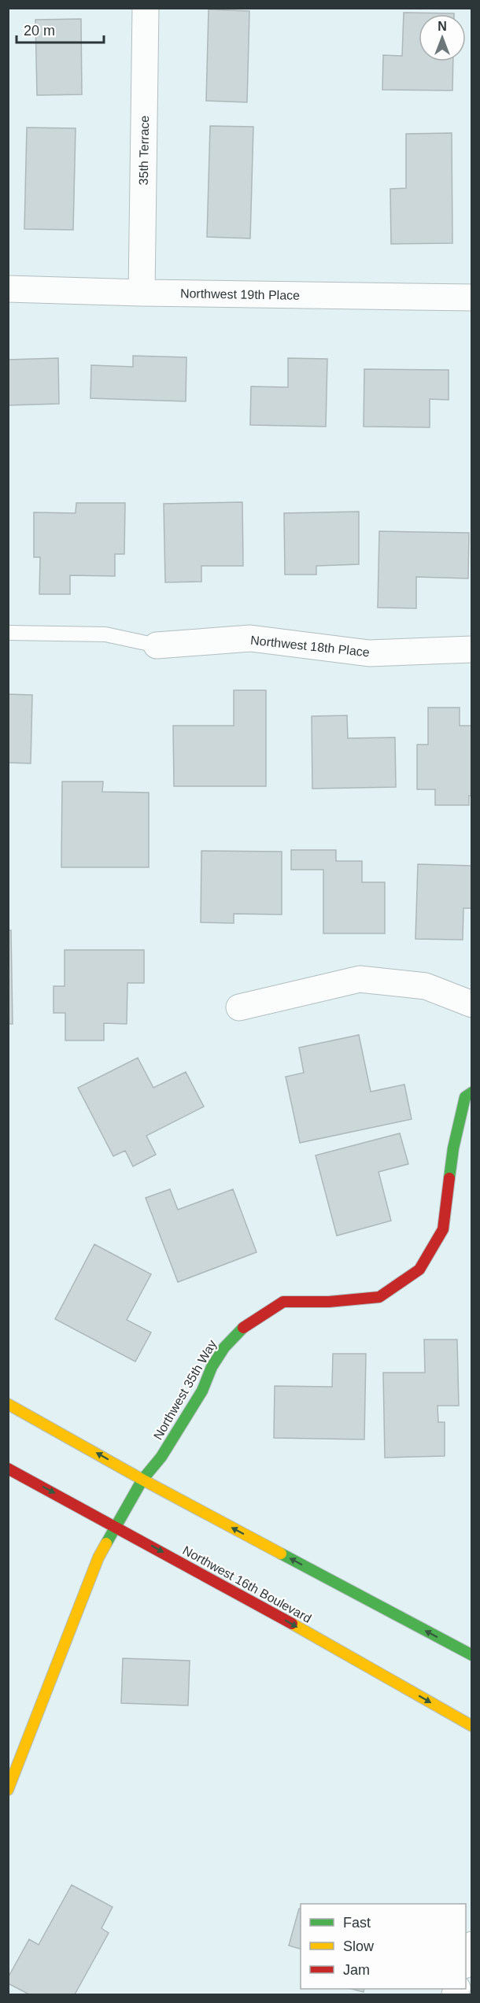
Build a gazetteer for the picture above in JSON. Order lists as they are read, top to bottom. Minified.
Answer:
{"streets":{"main road":["Northwest 35th Way","Northwest 16th Boulevard"],"street":["35th Terrace","Northwest 19th Place","Northwest 18th Place"]},"crossings":[["35th Terrace","Northwest 19th Place"],["Northwest 35th Way","Northwest 16th Boulevard"]],"legend":["Fast","Slow","Jam"],"scale_bar":"20 m","north":"top"}
